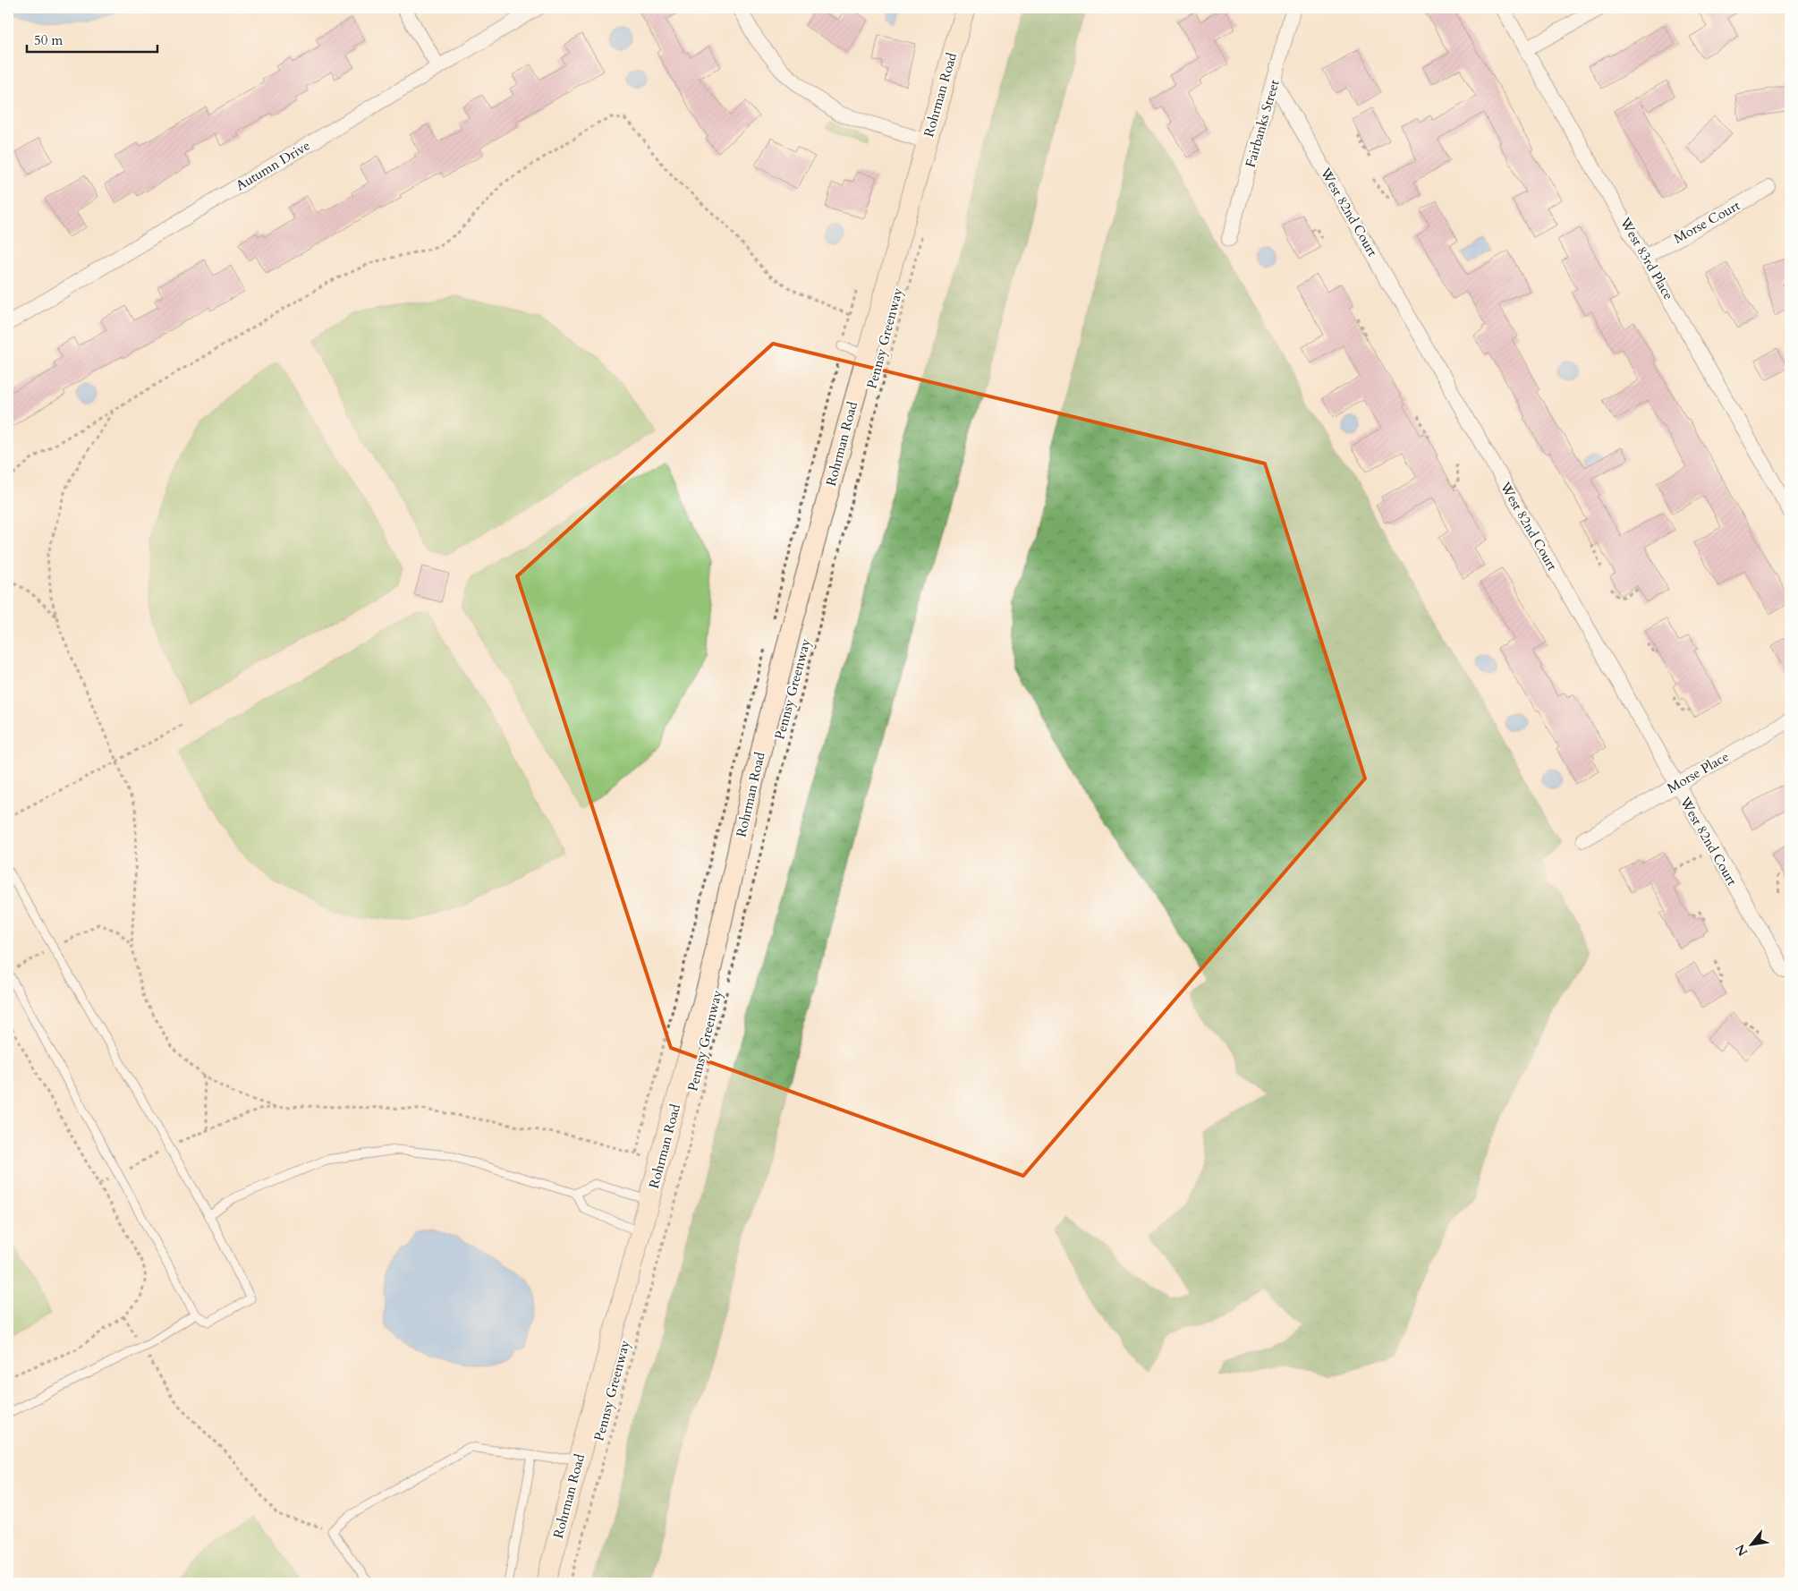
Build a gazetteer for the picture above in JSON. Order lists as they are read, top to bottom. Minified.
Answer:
{"streets":{"street":["Rohrman Road","Fairbanks Street","Autumn Drive","West 82nd Court","Morse Court","West 83rd Place","Morse Place"],"path":["Pennsy Greenway"]},"crossings":[["Fairbanks Street","West 82nd Court"],["West 82nd Court","Morse Place"],["Morse Court","West 83rd Place"]],"scale_bar":"50 m","north":"bottom left"}
